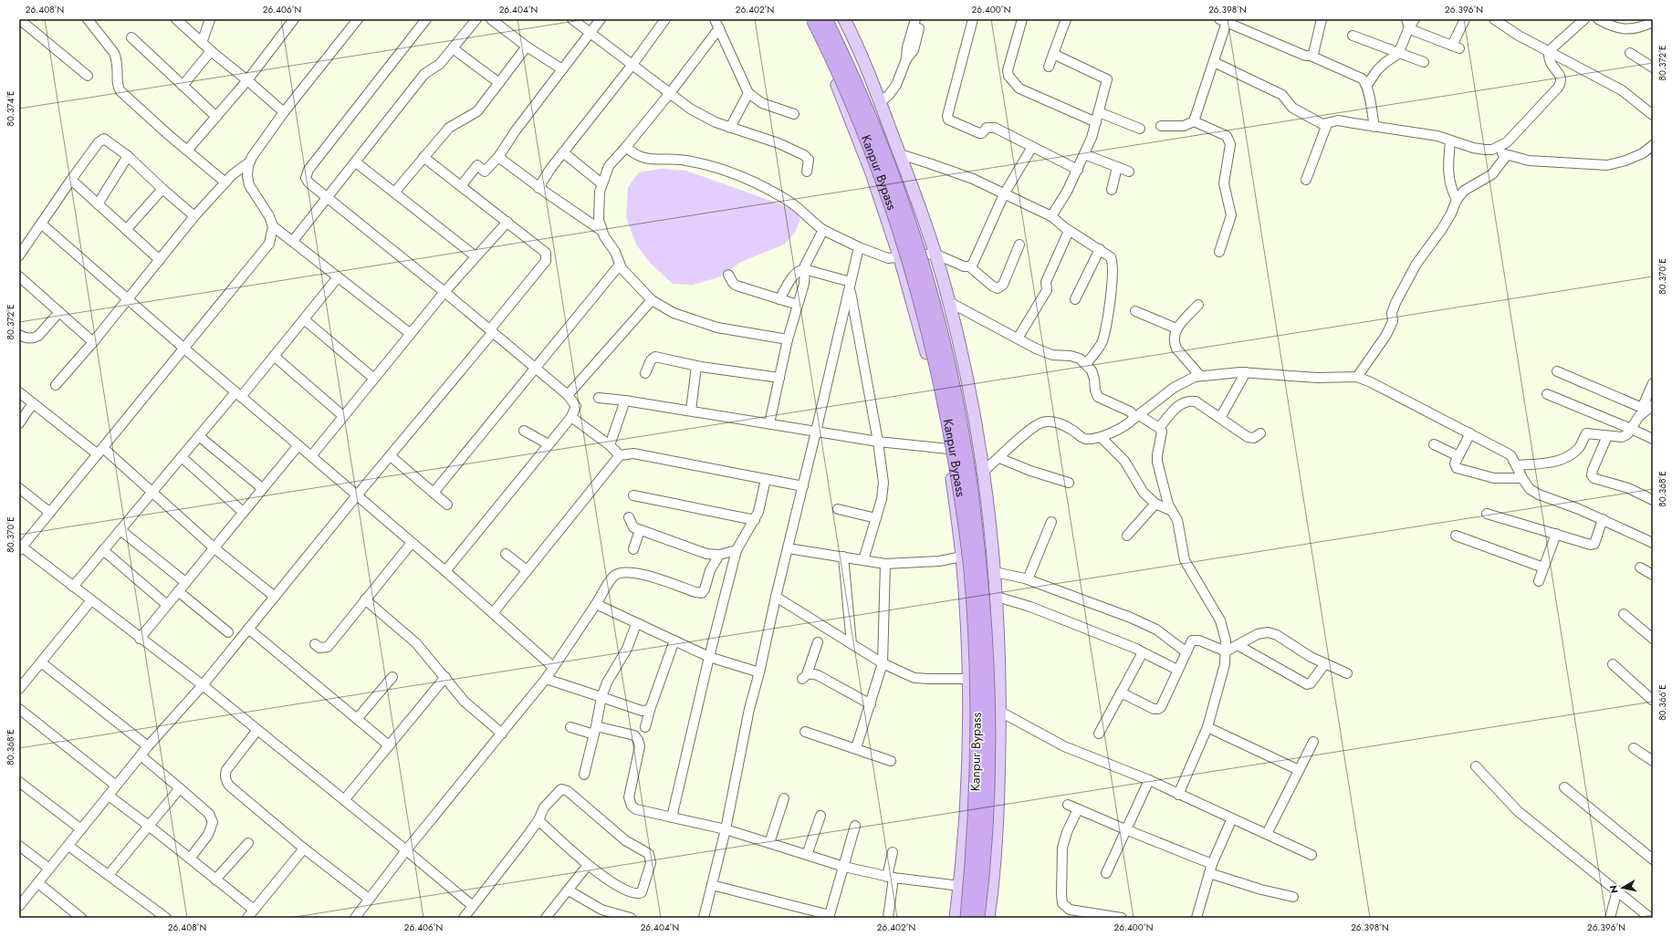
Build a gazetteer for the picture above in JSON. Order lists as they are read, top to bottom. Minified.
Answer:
{"streets":{"highway":["Kanpur Bypass"]},"north":"left","coordinates":["26.408°N","26.406°N","26.404°N","26.402°N","26.400°N","26.398°N","26.396°N","80.372°E","80.374°E","80.370°E","80.368°E","80.366°E"]}
